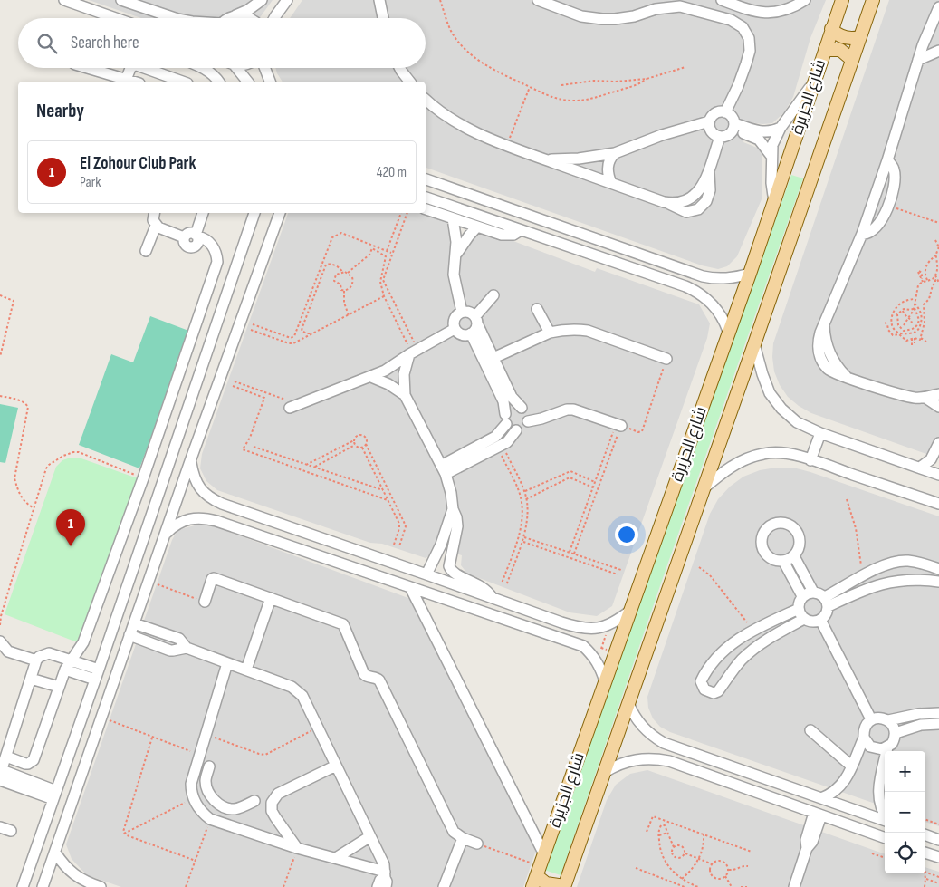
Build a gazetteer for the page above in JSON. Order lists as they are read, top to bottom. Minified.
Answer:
{"streets":{"main road":["شارع الجزيرة"]},"page":{"search":"Search here","heading":"Nearby","list":[{"mark":"1","name":"El Zohour Club Park","note":"Park","value":"420 m"}],"pins":"1","map_buttons":["+","−"]}}
